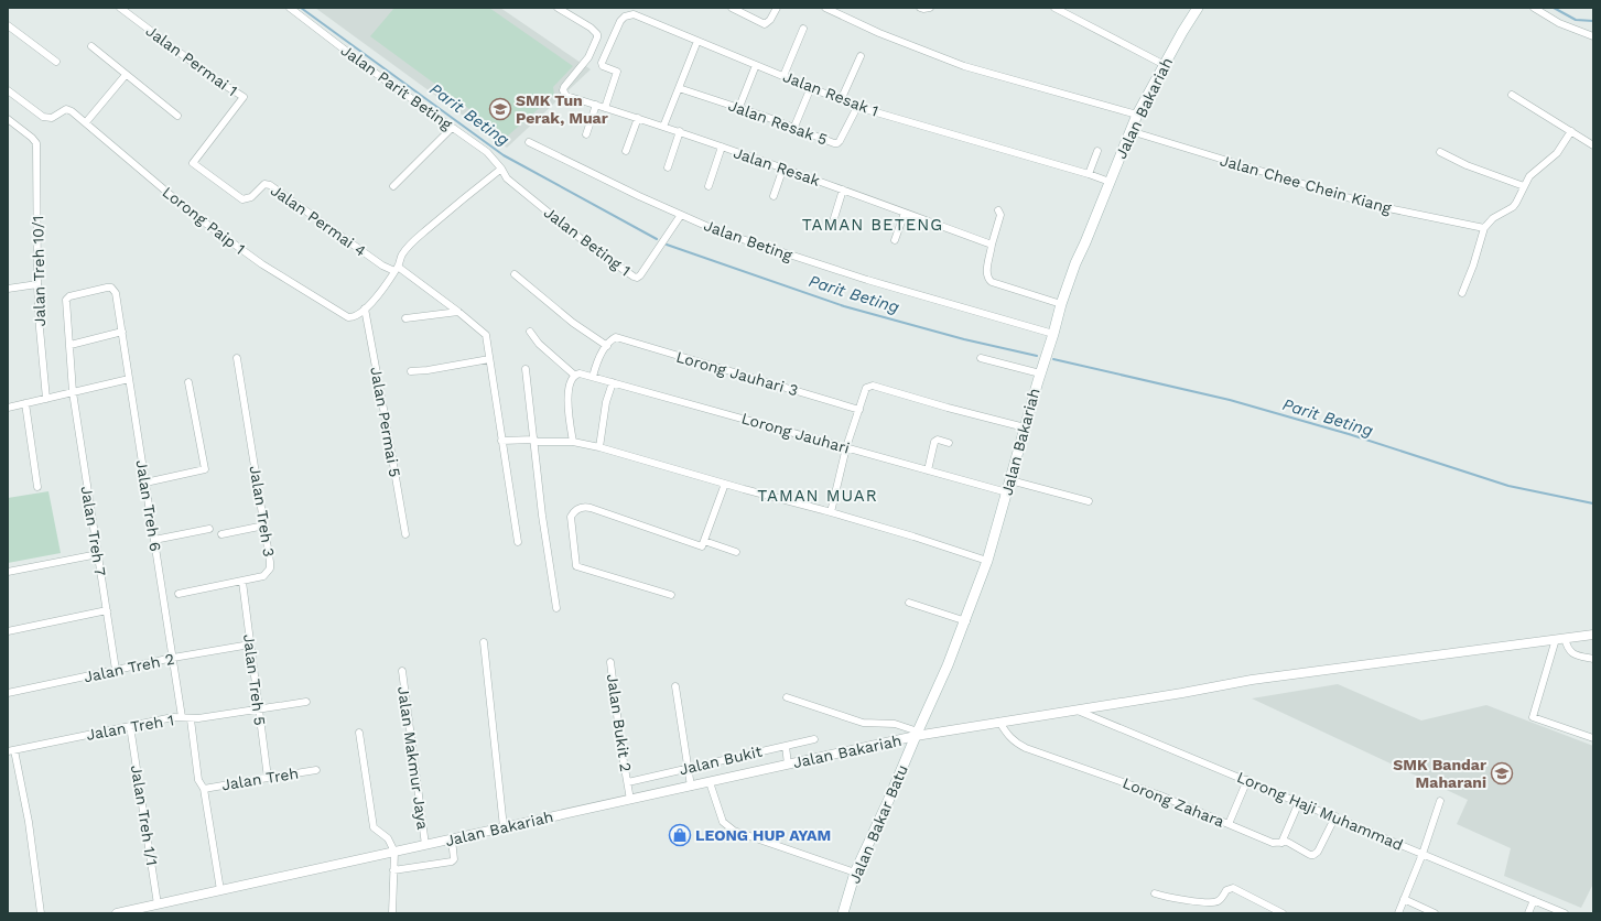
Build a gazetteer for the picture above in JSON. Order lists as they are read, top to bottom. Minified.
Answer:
{"streets":{"main road":["Jalan Bakariah","Jalan Bakar Batu"],"street":["Jalan Permai 1","Jalan Parit Beting","Jalan Resak 1","Jalan Resak 5","Jalan Resak","Jalan Chee Chein Kiang","Lorong Paip 1","Jalan Permai 4","Jalan Beting","Jalan Beting 1","Jalan Treh 10/1","Lorong Jauhari 3","Jalan Permai 5","Lorong Jauhari","Jalan Treh 6","Jalan Treh 3","Jalan Treh 7","Jalan Treh 2","Jalan Treh 5","Jalan Bukit 2","Jalan Treh 1","Jalan Makmur Jaya","Jalan Bukit","Jalan Treh","Lorong Zahara","Lorong Haji Muhammad","Jalan Treh 1/1"]},"crossings":[["Jalan Permai 1","Jalan Permai 4"],["Jalan Parit Beting","Lorong Paip 1"],["Jalan Parit Beting","Jalan Beting 1"],["Jalan Resak 1","Jalan Bakariah"],["Jalan Resak 1","Jalan Resak 5"],["Jalan Resak 1","Jalan Resak"],["Jalan Bakariah","Jalan Chee Chein Kiang"],["Jalan Bakariah","Jalan Beting"],["Jalan Bakariah","Lorong Jauhari"],["Jalan Bakariah","Jalan Bukit 2"],["Jalan Bakariah","Jalan Makmur Jaya"],["Jalan Bakariah","Jalan Treh"],["Jalan Bakariah","Jalan Treh 1/1"],["Jalan Bakariah","Jalan Bakar Batu"],["Lorong Paip 1","Jalan Permai 4"],["Lorong Paip 1","Jalan Beting 1"],["Lorong Paip 1","Jalan Permai 5"],["Jalan Beting","Jalan Beting 1"],["Jalan Treh 6","Jalan Treh 7"],["Jalan Treh 6","Jalan Treh 2"],["Jalan Treh 6","Jalan Treh 1"],["Jalan Treh 3","Jalan Treh 5"],["Jalan Treh 7","Jalan Treh 2"],["Jalan Treh 2","Jalan Treh 5"],["Jalan Treh 5","Jalan Treh 1"],["Jalan Treh 5","Jalan Treh"],["Jalan Bukit 2","Jalan Bukit"],["Jalan Treh 1","Jalan Treh"],["Jalan Treh 1","Jalan Treh 1/1"],["Lorong Zahara","Lorong Haji Muhammad"]],"districts":["TAMAN BETENG","TAMAN MUAR"],"water":["Parit Beting"],"places":{"school or university":["SMK Tun Perak, Muar","SMK Bandar Maharani"],"shop":["LEONG HUP AYAM"]}}
